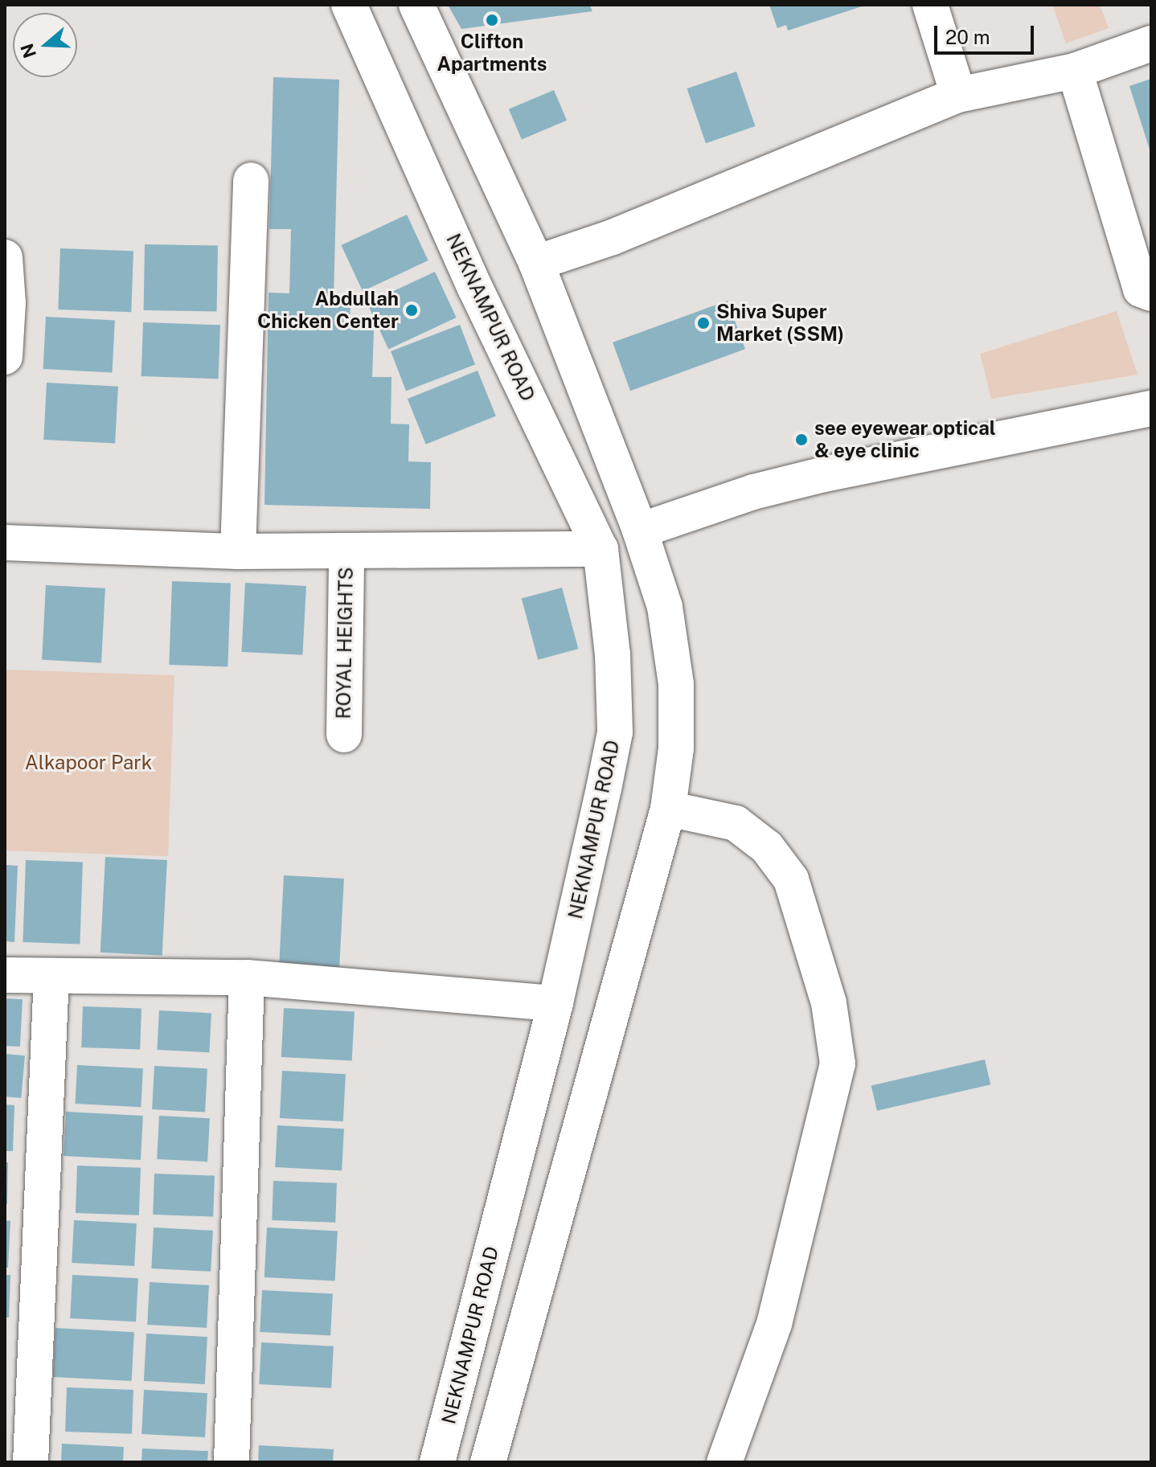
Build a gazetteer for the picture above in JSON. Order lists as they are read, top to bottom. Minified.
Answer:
{"streets":{"street":["NEKNAMPUR ROAD","ROYAL HEIGHTS"]},"parks":["Alkapoor Park"],"places":["Clifton Apartments","Abdullah Chicken Center","Shiva Super Market (SSM)","see eyewear optical & eye clinic"],"scale_bar":"20 m","north":"left"}
